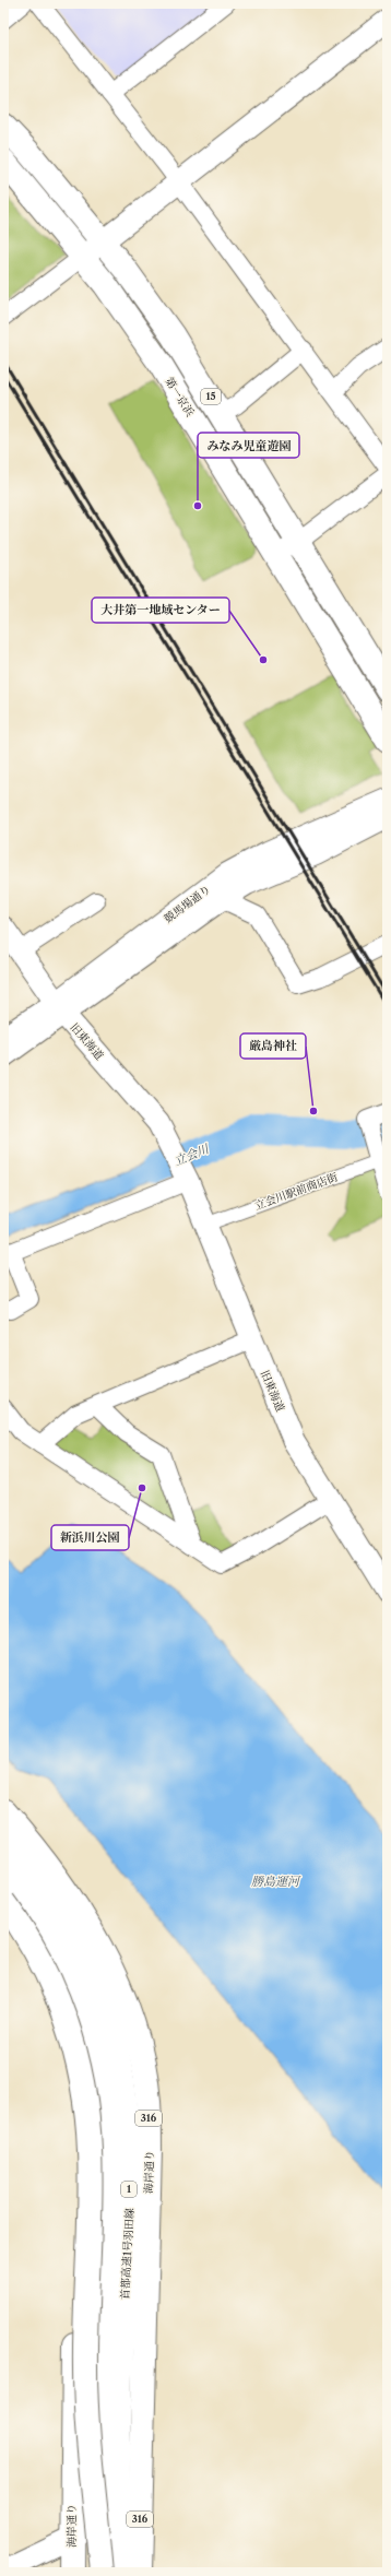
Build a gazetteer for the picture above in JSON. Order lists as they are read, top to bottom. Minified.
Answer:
{"streets":{"main road":["第一京浜","15","316","海岸通り","1","首都高速1号羽田線"],"street":["競馬場通り","旧東海道","立会川駅前商店街"]},"crossings":[["競馬場通り","旧東海道"],["旧東海道","立会川駅前商店街"],["海岸通り","首都高速1号羽田線"]],"water":["立会川","勝島運河"],"places":["みなみ児童遊園","大井第一地域センター","厳島神社","新浜川公園"]}
